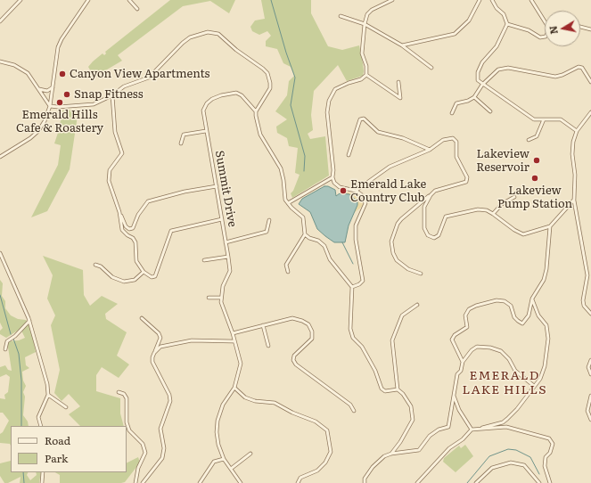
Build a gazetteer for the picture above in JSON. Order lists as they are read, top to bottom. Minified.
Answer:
{"streets":{"street":["Summit Drive"]},"districts":["EMERALD LAKE HILLS"],"places":["Canyon View Apartments","Snap Fitness","Emerald Hills Cafe & Roastery","Lakeview Reservoir","Lakeview Pump Station","Emerald Lake Country Club"],"legend":["Road","Park"],"north":"left"}
